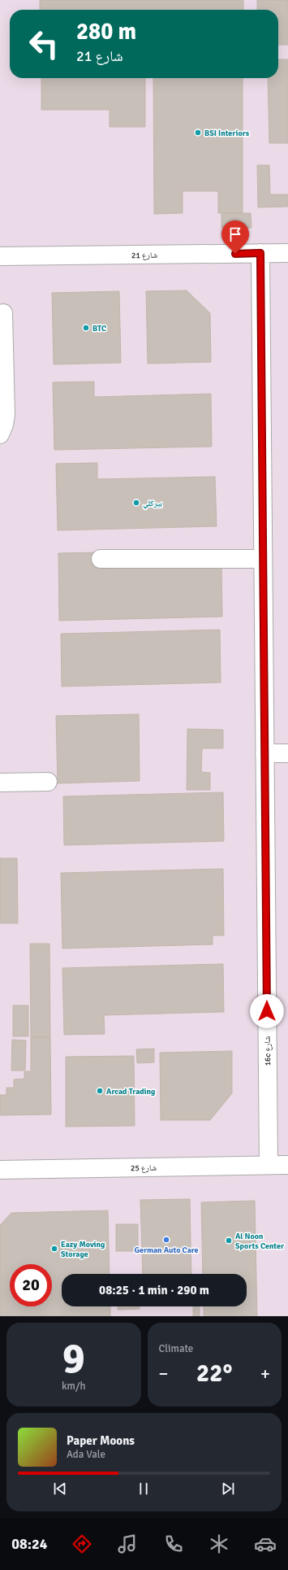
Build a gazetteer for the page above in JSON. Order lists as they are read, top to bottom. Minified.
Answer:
{"streets":{"lane":["شارع 21","16c شارع","شارع 25"]},"crossings":[["شارع 21","16c شارع"],["16c شارع","شارع 25"]],"places":["BSI Interiors","BTC","بيركلي","Arcad Trading","German Auto Care","Al Noon Sports Center","Eazy Moving Storage"],"page":{"turn":["280 m","شارع 21"],"limit":"20","trip":"08:25 · 1 min · 290 m","tile":[["9","km/h"],"Climate"],"heat":["−","22°","+"],"song":["Paper Moons","Ada Vale"],"tabs":"08:24"}}
